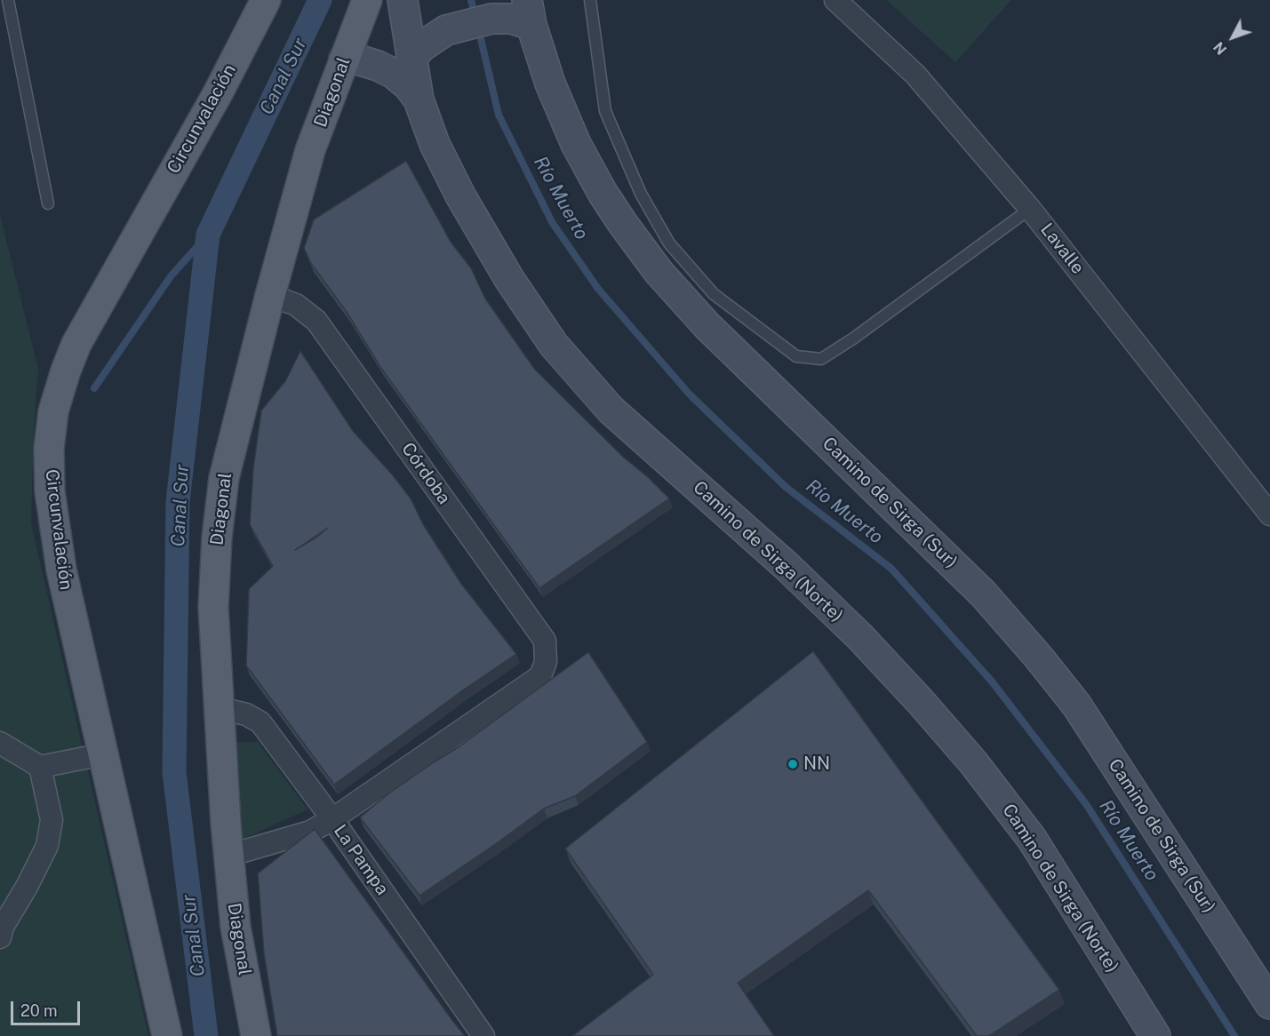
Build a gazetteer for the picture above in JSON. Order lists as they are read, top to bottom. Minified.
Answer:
{"streets":{"main road":["Diagonal","Circunvalación","Camino de Sirga (Sur)","Camino de Sirga (Norte)"],"street":["Lavalle","Córdoba","La Pampa"]},"crossings":[["Diagonal","Córdoba"],["Diagonal","La Pampa"],["Córdoba","La Pampa"]],"water":["Canal Sur","Río Muerto"],"places":["NN"],"scale_bar":"20 m","north":"bottom left"}
